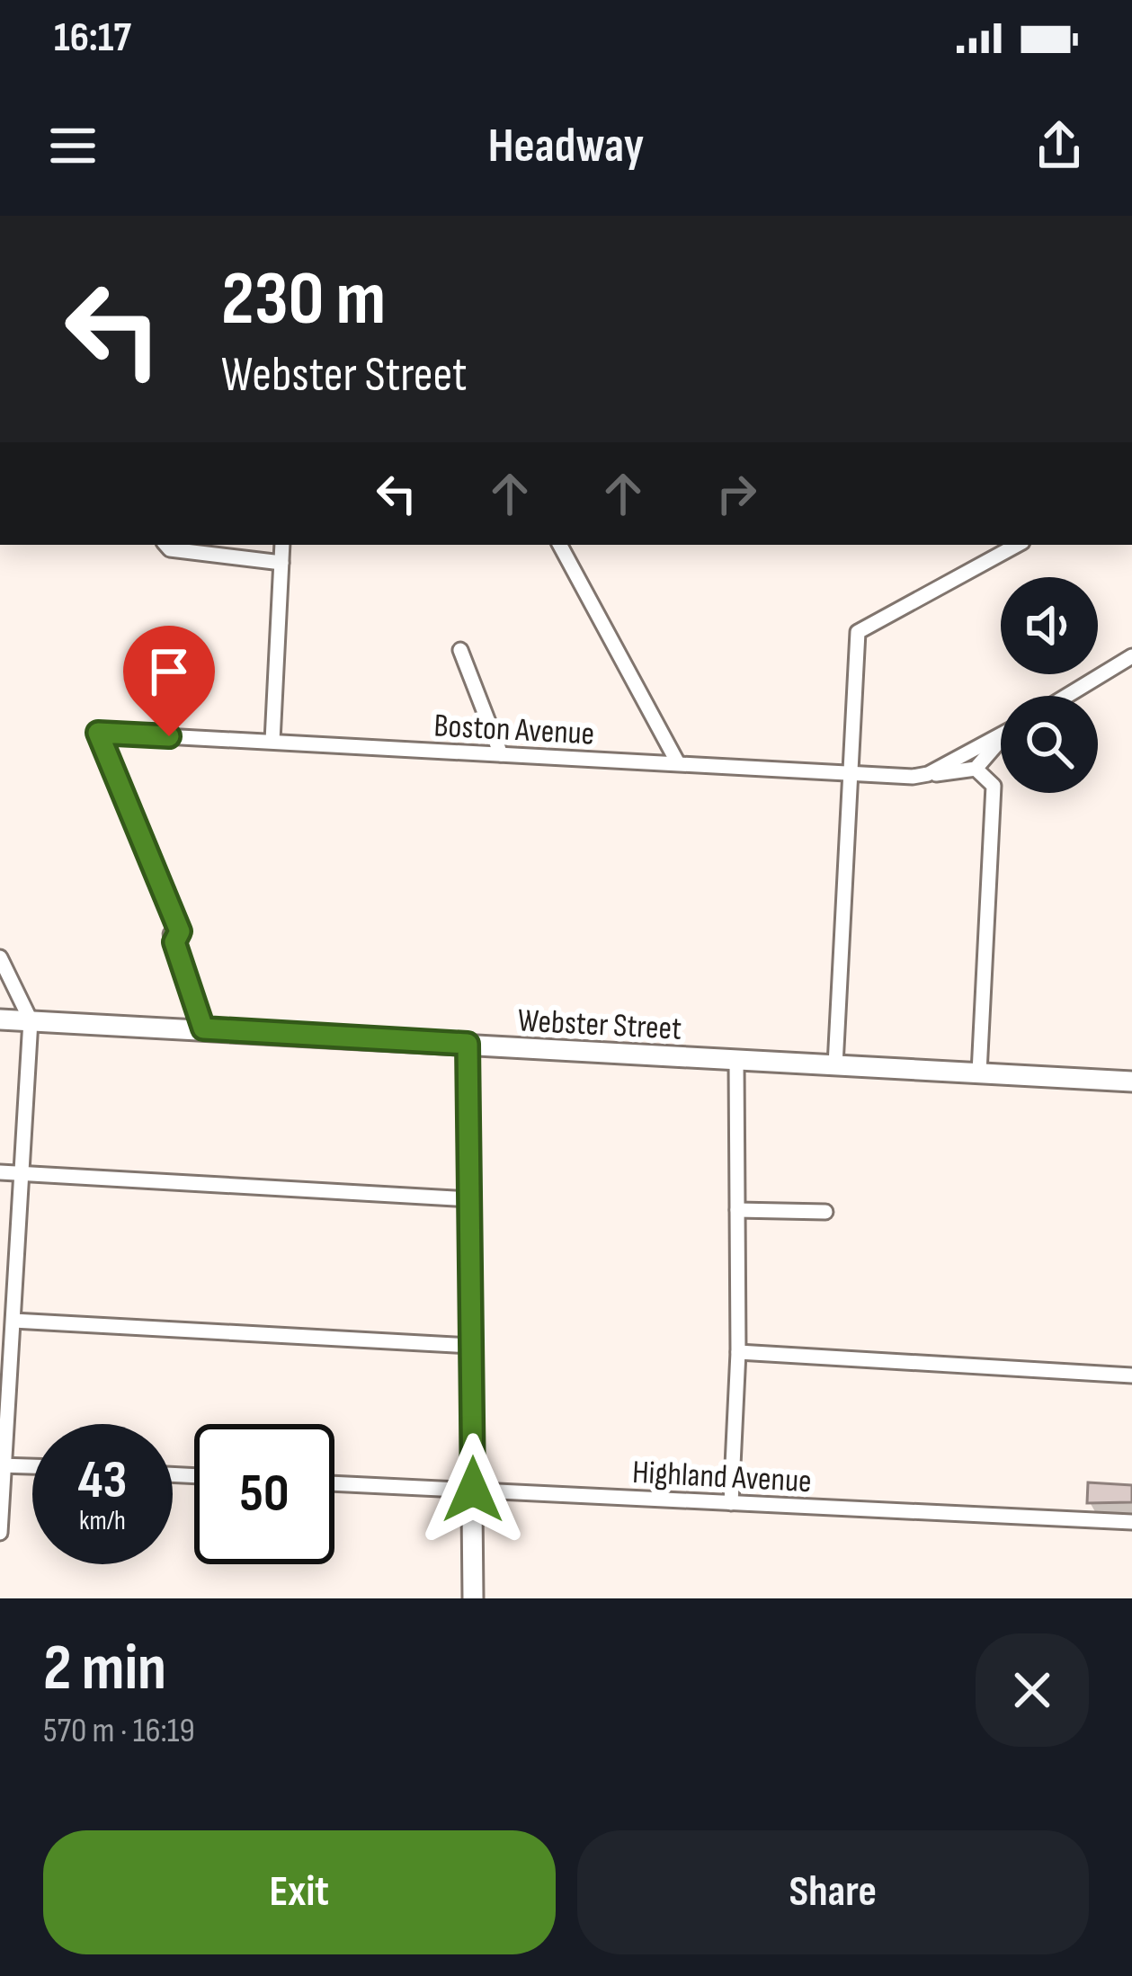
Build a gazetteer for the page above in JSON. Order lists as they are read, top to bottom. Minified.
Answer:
{"streets":{"main road":["Webster Street"],"street":["Boston Avenue","Highland Avenue"]},"page":{"status":"16:17","header":"Headway","turn":["230 m","Webster Street"],"speed":"43 km/h","limit":"50","heading":["2 min","570 m · 16:19"],"buttons":["Exit","Share"]}}
